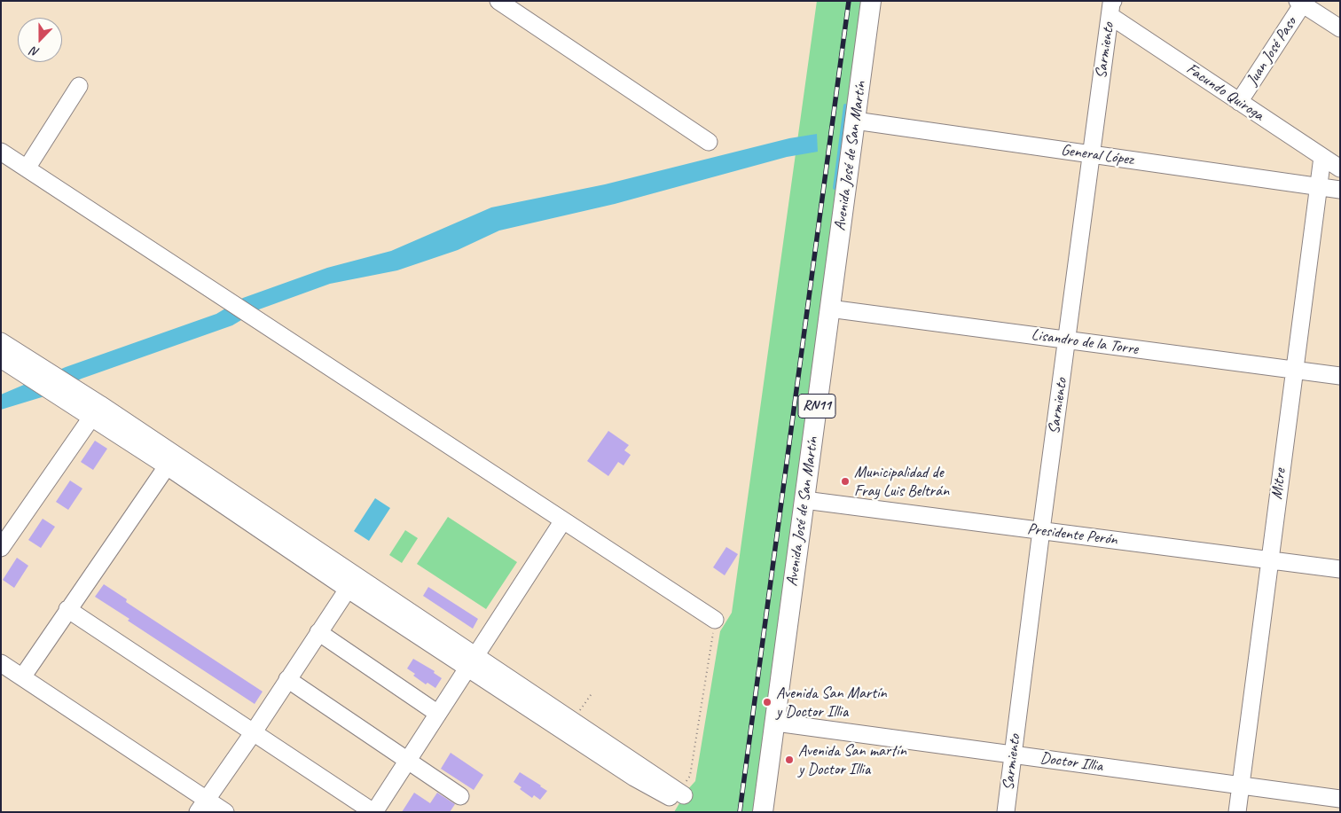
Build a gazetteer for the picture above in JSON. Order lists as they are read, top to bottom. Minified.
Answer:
{"streets":{"main road":["Avenida José de San Martín","RN11"],"street":["Sarmiento","Juan José Paso","Facundo Quiroga","General López","Lisandro de la Torre","Mitre","Presidente Perón","Doctor Illia"]},"crossings":[["Sarmiento","Facundo Quiroga"],["Sarmiento","General López"],["Sarmiento","Lisandro de la Torre"],["Sarmiento","Presidente Perón"],["Sarmiento","Doctor Illia"],["Juan José Paso","Facundo Quiroga"],["Facundo Quiroga","Mitre"],["General López","Avenida José de San Martín"],["General López","Mitre"],["Avenida José de San Martín","Lisandro de la Torre"],["Avenida José de San Martín","Presidente Perón"],["Avenida José de San Martín","Doctor Illia"],["Lisandro de la Torre","Mitre"],["Mitre","Presidente Perón"],["Mitre","Doctor Illia"]],"places":["Municipalidad de Fray Luis Beltrán","Avenida San Martín y Doctor Illia","Avenida San martín y Doctor Illia"],"north":"bottom"}
